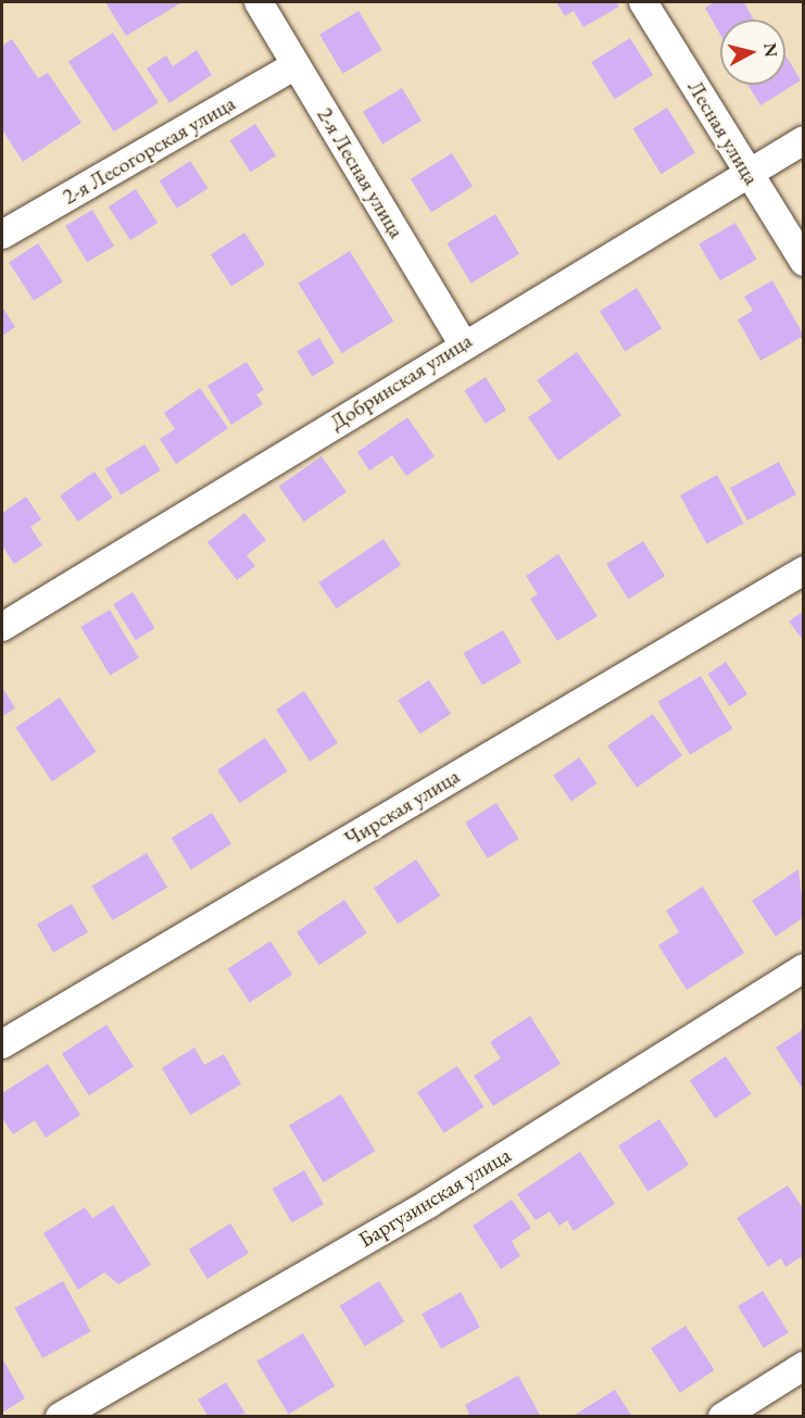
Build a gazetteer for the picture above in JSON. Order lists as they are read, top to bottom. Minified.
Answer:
{"streets":{"street":["Лесная улица","2-я Лесогорская улица","2-я Лесная улица","Добринская улица","Чирская улица","Баргузинская улица"]},"crossings":[["Лесная улица","Добринская улица"],["2-я Лесогорская улица","2-я Лесная улица"],["2-я Лесная улица","Добринская улица"]],"north":"right"}
